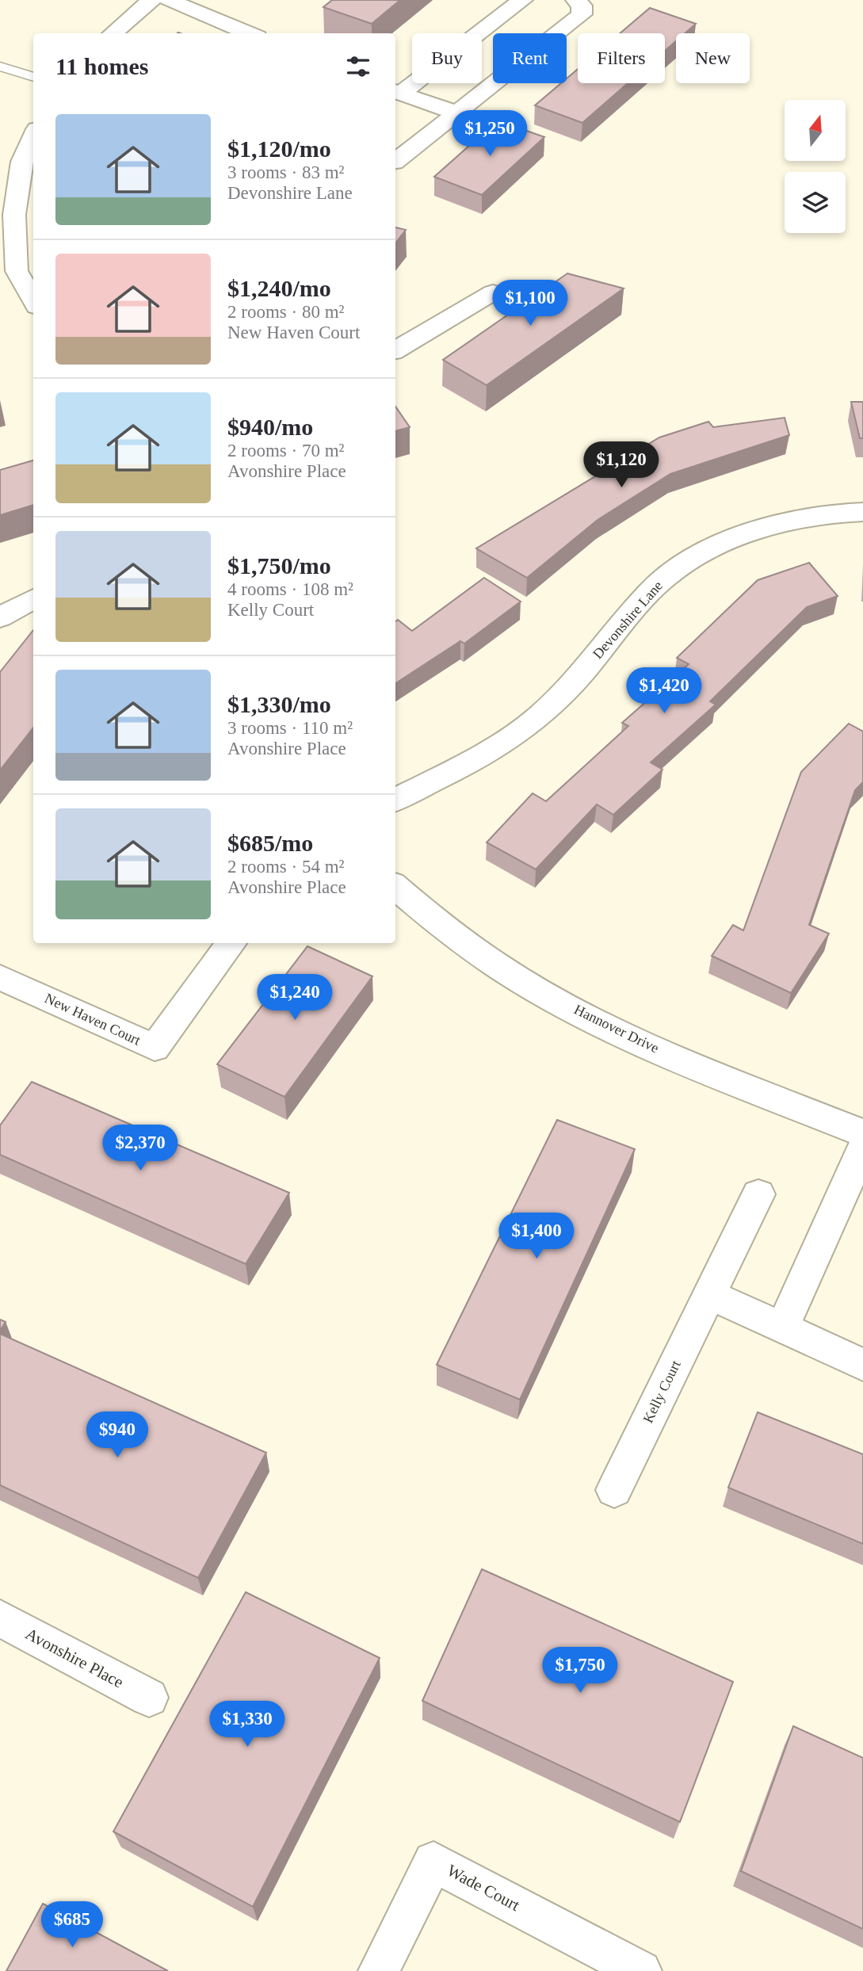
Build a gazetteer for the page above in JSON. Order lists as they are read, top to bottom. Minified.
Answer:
{"streets":{"street":["Devonshire Lane","New Haven Court","Hannover Drive","Kelly Court","Avonshire Place","Wade Court"]},"north":"top","page":{"chip":["Buy","Rent","Filters","New"],"heading":"11 homes","list":[{"name":"$1,120/mo","note":"3 rooms · 83 m² · Devonshire Lane"},{"name":"$1,240/mo","note":"2 rooms · 80 m² · New Haven Court"},{"name":"$940/mo","note":"2 rooms · 70 m² · Avonshire Place"},{"name":"$1,750/mo","note":"4 rooms · 108 m² · Kelly Court"},{"name":"$1,330/mo","note":"3 rooms · 110 m² · Avonshire Place"},{"name":"$685/mo","note":"2 rooms · 54 m² · Avonshire Place"}],"price":["$1,250","$1,100","$1,120","$1,420","$1,240","$2,370","$1,400","$940","$1,750","$1,330","$685"]}}
